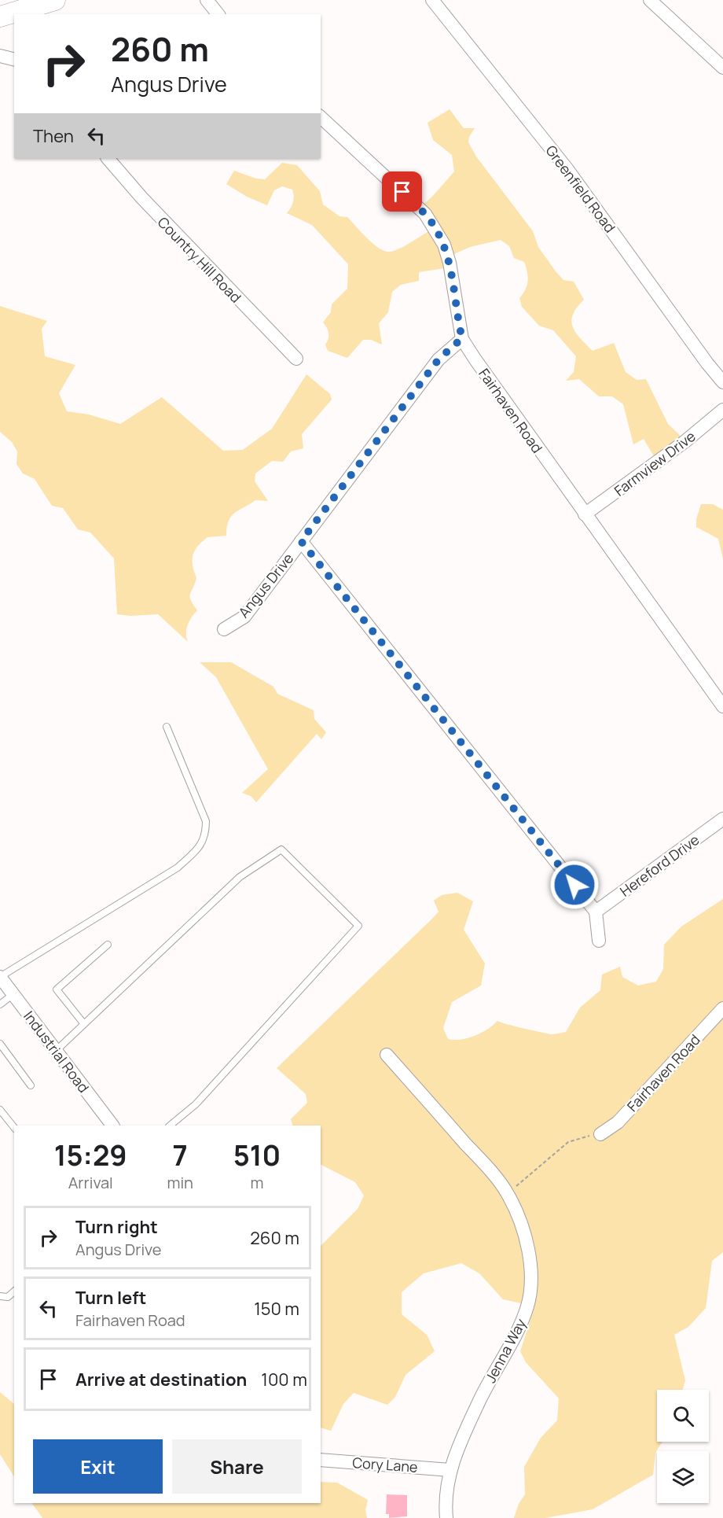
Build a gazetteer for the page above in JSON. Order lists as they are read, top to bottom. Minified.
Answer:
{"streets":{"street":["Greenfield Road","Country Hill Road","Fairhaven Road","Farmview Drive","Angus Drive","Hereford Drive","Industrial Road","Jenna Way","Cory Lane"]},"crossings":[["Fairhaven Road","Farmview Drive"],["Fairhaven Road","Angus Drive"],["Jenna Way","Cory Lane"]],"page":{"turn":["260 m","Angus Drive"],"then":"Then","eta":["15:29","Arrival","7","min","510","m"],"list":[{"name":"Turn right","note":"Angus Drive","value":"260 m"},{"name":"Turn left","note":"Fairhaven Road","value":"150 m"},{"name":"Arrive at destination","value":"100 m"}],"buttons":["Exit","Share"]}}
